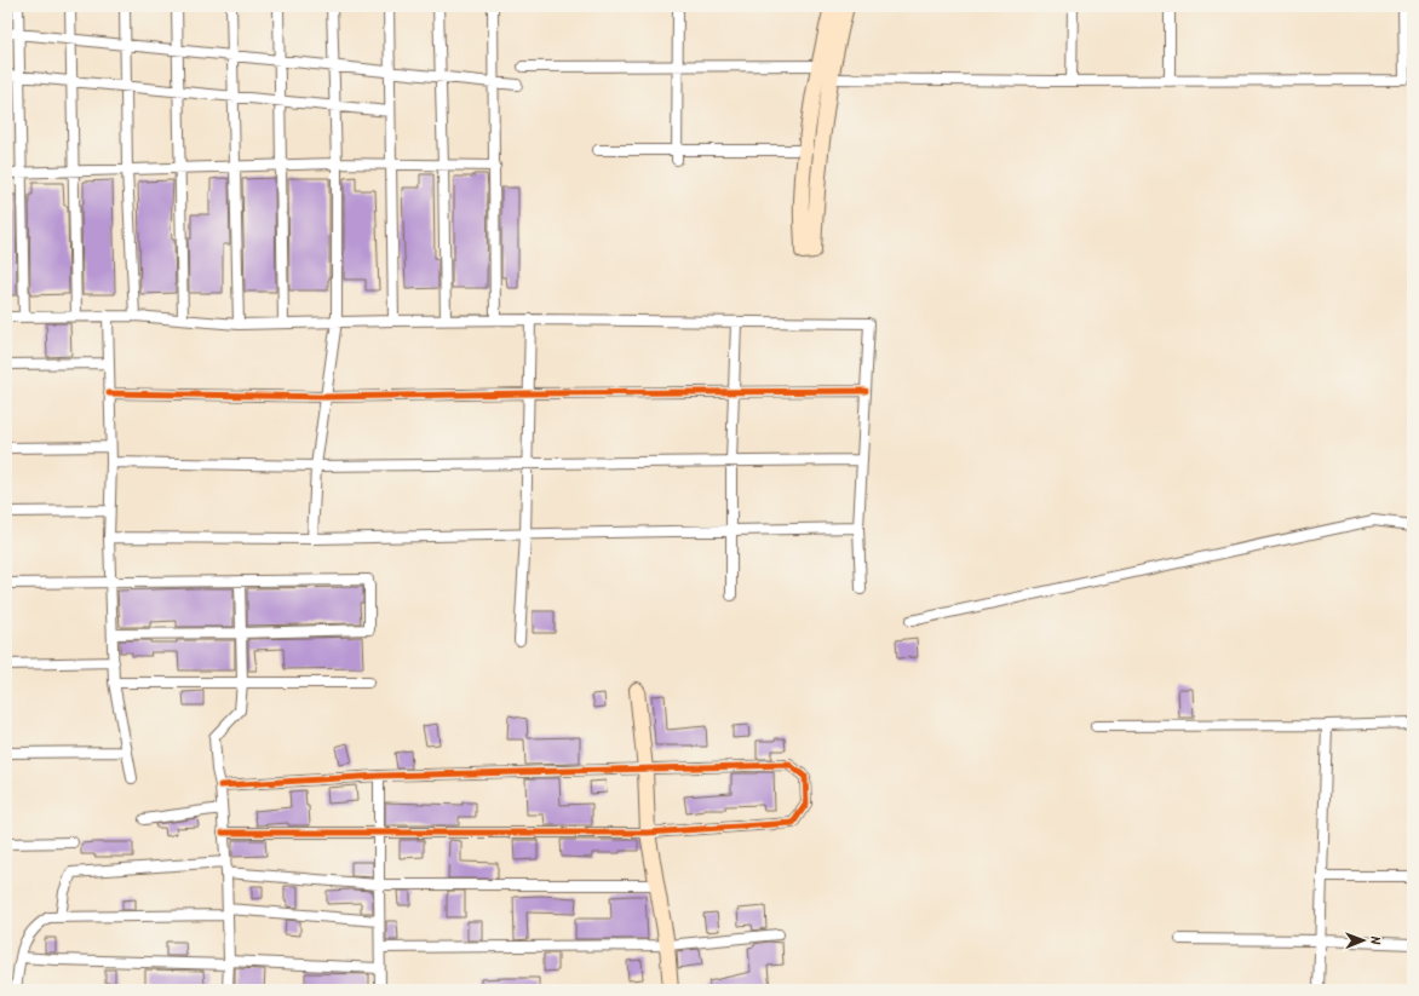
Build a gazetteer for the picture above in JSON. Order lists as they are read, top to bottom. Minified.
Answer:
{"north":"right"}
